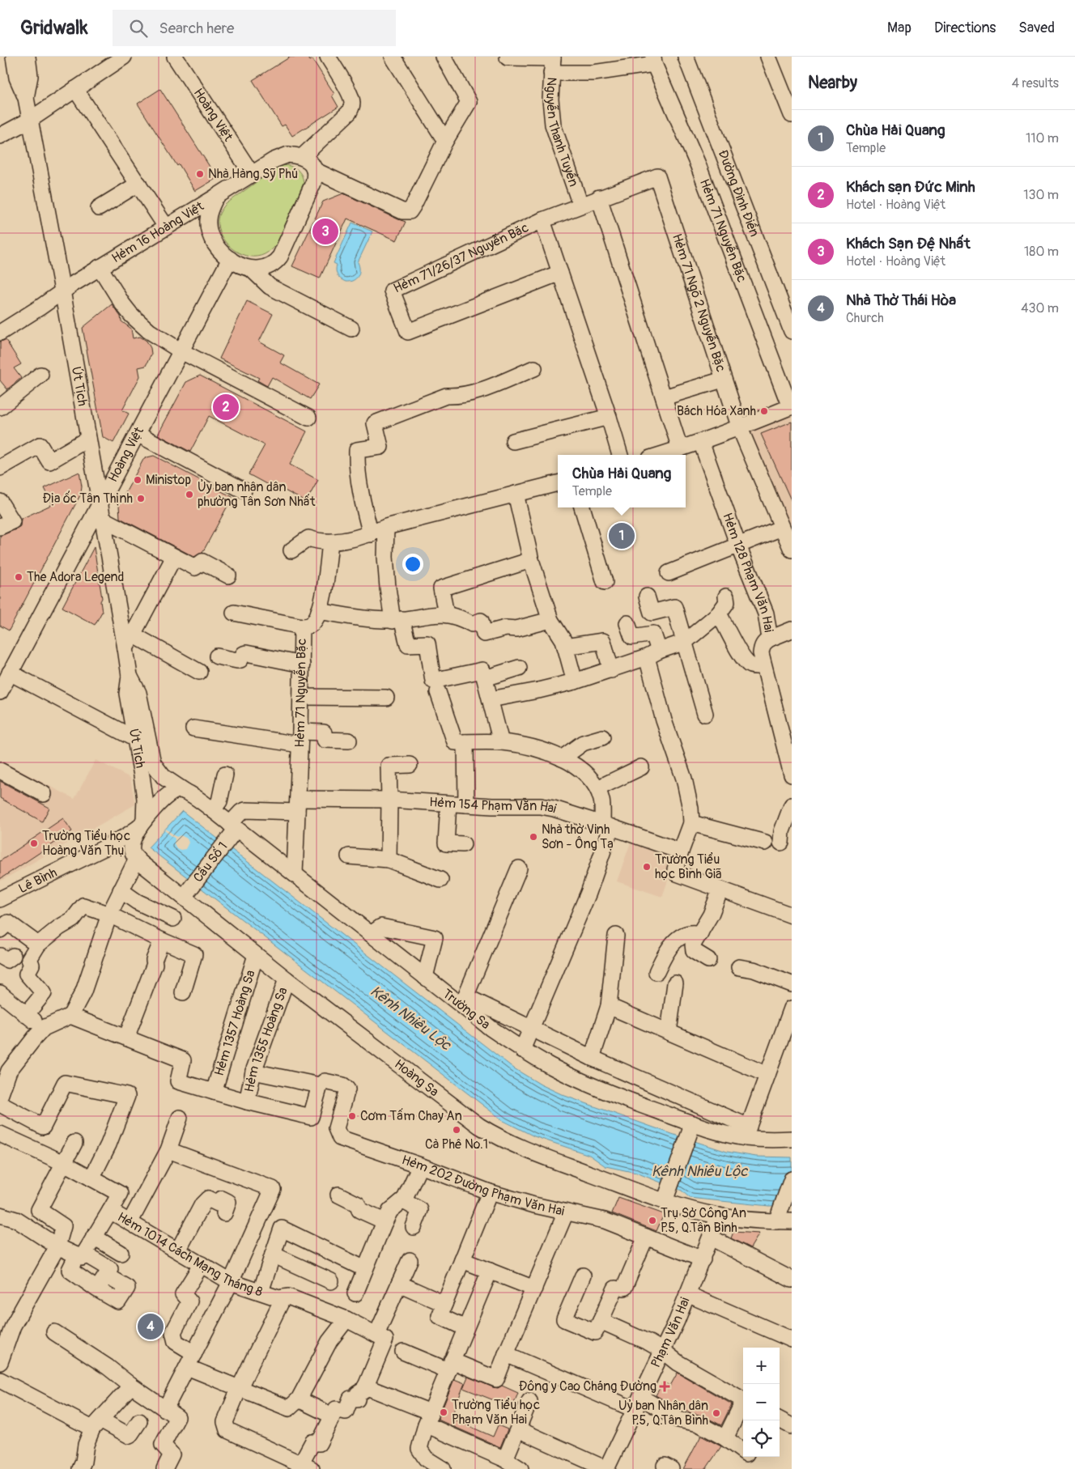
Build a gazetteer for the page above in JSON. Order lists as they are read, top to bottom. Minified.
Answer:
{"streets":{"street":["Hoàng Việt","Nguyễn Thanh Tuyền","Đường Đinh Điền","Hẻm 71 Nguyễn Bặc","Hẻm 16 Hoàng Việt","Hẻm 71/26/37 Nguyễn Bặc","Hẻm 71 Ngõ 2 Nguyễn Bặc","Út Tịch","Hẻm 128 Phạm Văn Hai","Hẻm 154 Phạm Văn Hai","Cầu Số 1","Lê Bình","Trường Sa","Hẻm 1357 Hoàng Sa","Hẻm 1355 Hoàng Sa","Hoàng Sa","Hẻm 202 Đường Phạm Văn Hai","Hẻm 1014 Cách Mạng Tháng 8","Phạm Văn Hai"]},"crossings":[["Hoàng Việt","Hẻm 16 Hoàng Việt"],["Hoàng Việt","Út Tịch"],["Nguyễn Thanh Tuyền","Hẻm 71/26/37 Nguyễn Bặc"],["Hẻm 71 Nguyễn Bặc","Hẻm 154 Phạm Văn Hai"],["Hẻm 71 Nguyễn Bặc","Cầu Số 1"],["Hẻm 71 Nguyễn Bặc","Trường Sa"],["Hẻm 16 Hoàng Việt","Út Tịch"],["Hẻm 71/26/37 Nguyễn Bặc","Hẻm 71 Ngõ 2 Nguyễn Bặc"],["Út Tịch","Cầu Số 1"],["Út Tịch","Lê Bình"],["Út Tịch","Trường Sa"],["Út Tịch","Hoàng Sa"],["Hẻm 154 Phạm Văn Hai","Cầu Số 1"],["Cầu Số 1","Lê Bình"],["Cầu Số 1","Trường Sa"],["Cầu Số 1","Hoàng Sa"],["Lê Bình","Trường Sa"],["Lê Bình","Hoàng Sa"],["Trường Sa","Hoàng Sa"],["Hẻm 1357 Hoàng Sa","Hoàng Sa"],["Hẻm 1355 Hoàng Sa","Hoàng Sa"],["Hoàng Sa","Phạm Văn Hai"],["Hẻm 202 Đường Phạm Văn Hai","Phạm Văn Hai"]],"water":["Kênh Nhiêu Lộc"],"places":{"other":["Nhà Hàng Sỹ Phú","Bách Hóa Xanh","Ministop","Ủy ban nhân dân phường Tân Sơn Nhất","Địa ốc Tân Thịnh","The Adora Legend","Nhà thờ Vinh Sơn - Ông Tạ","Trường Tiểu học Hoàng Văn Thụ","Trường Tiểu học Bình Giã","Cơm Tấm Chay An","Cà Phê No.1","Trụ Sở Công An P.5, Q.Tân Bình","Trường Tiểu học Phạm Văn Hai","Uỷ ban Nhân dân P.5, Q.Tân Bình"],"health":["Đông y Cao Cháng Đường"]},"page":{"header":"Gridwalk","search":"Search here","nav":["Map","Directions","Saved"],"heading":["Nearby","4 results"],"list":[{"mark":"1","name":"Chùa Hải Quang","note":"Temple","value":"110 m"},{"mark":"2","name":"Khách sạn Đức Minh","note":"Hotel · Hoàng Việt","value":"130 m"},{"mark":"3","name":"Khách Sạn Đệ Nhất","note":"Hotel · Hoàng Việt","value":"180 m"},{"mark":"4","name":"Nhà Thờ Thái Hòa","note":"Church","value":"430 m"}],"pins":["3","2","1","4"],"popup":["Chùa Hải Quang","Temple"],"map_buttons":["+","−"]}}
